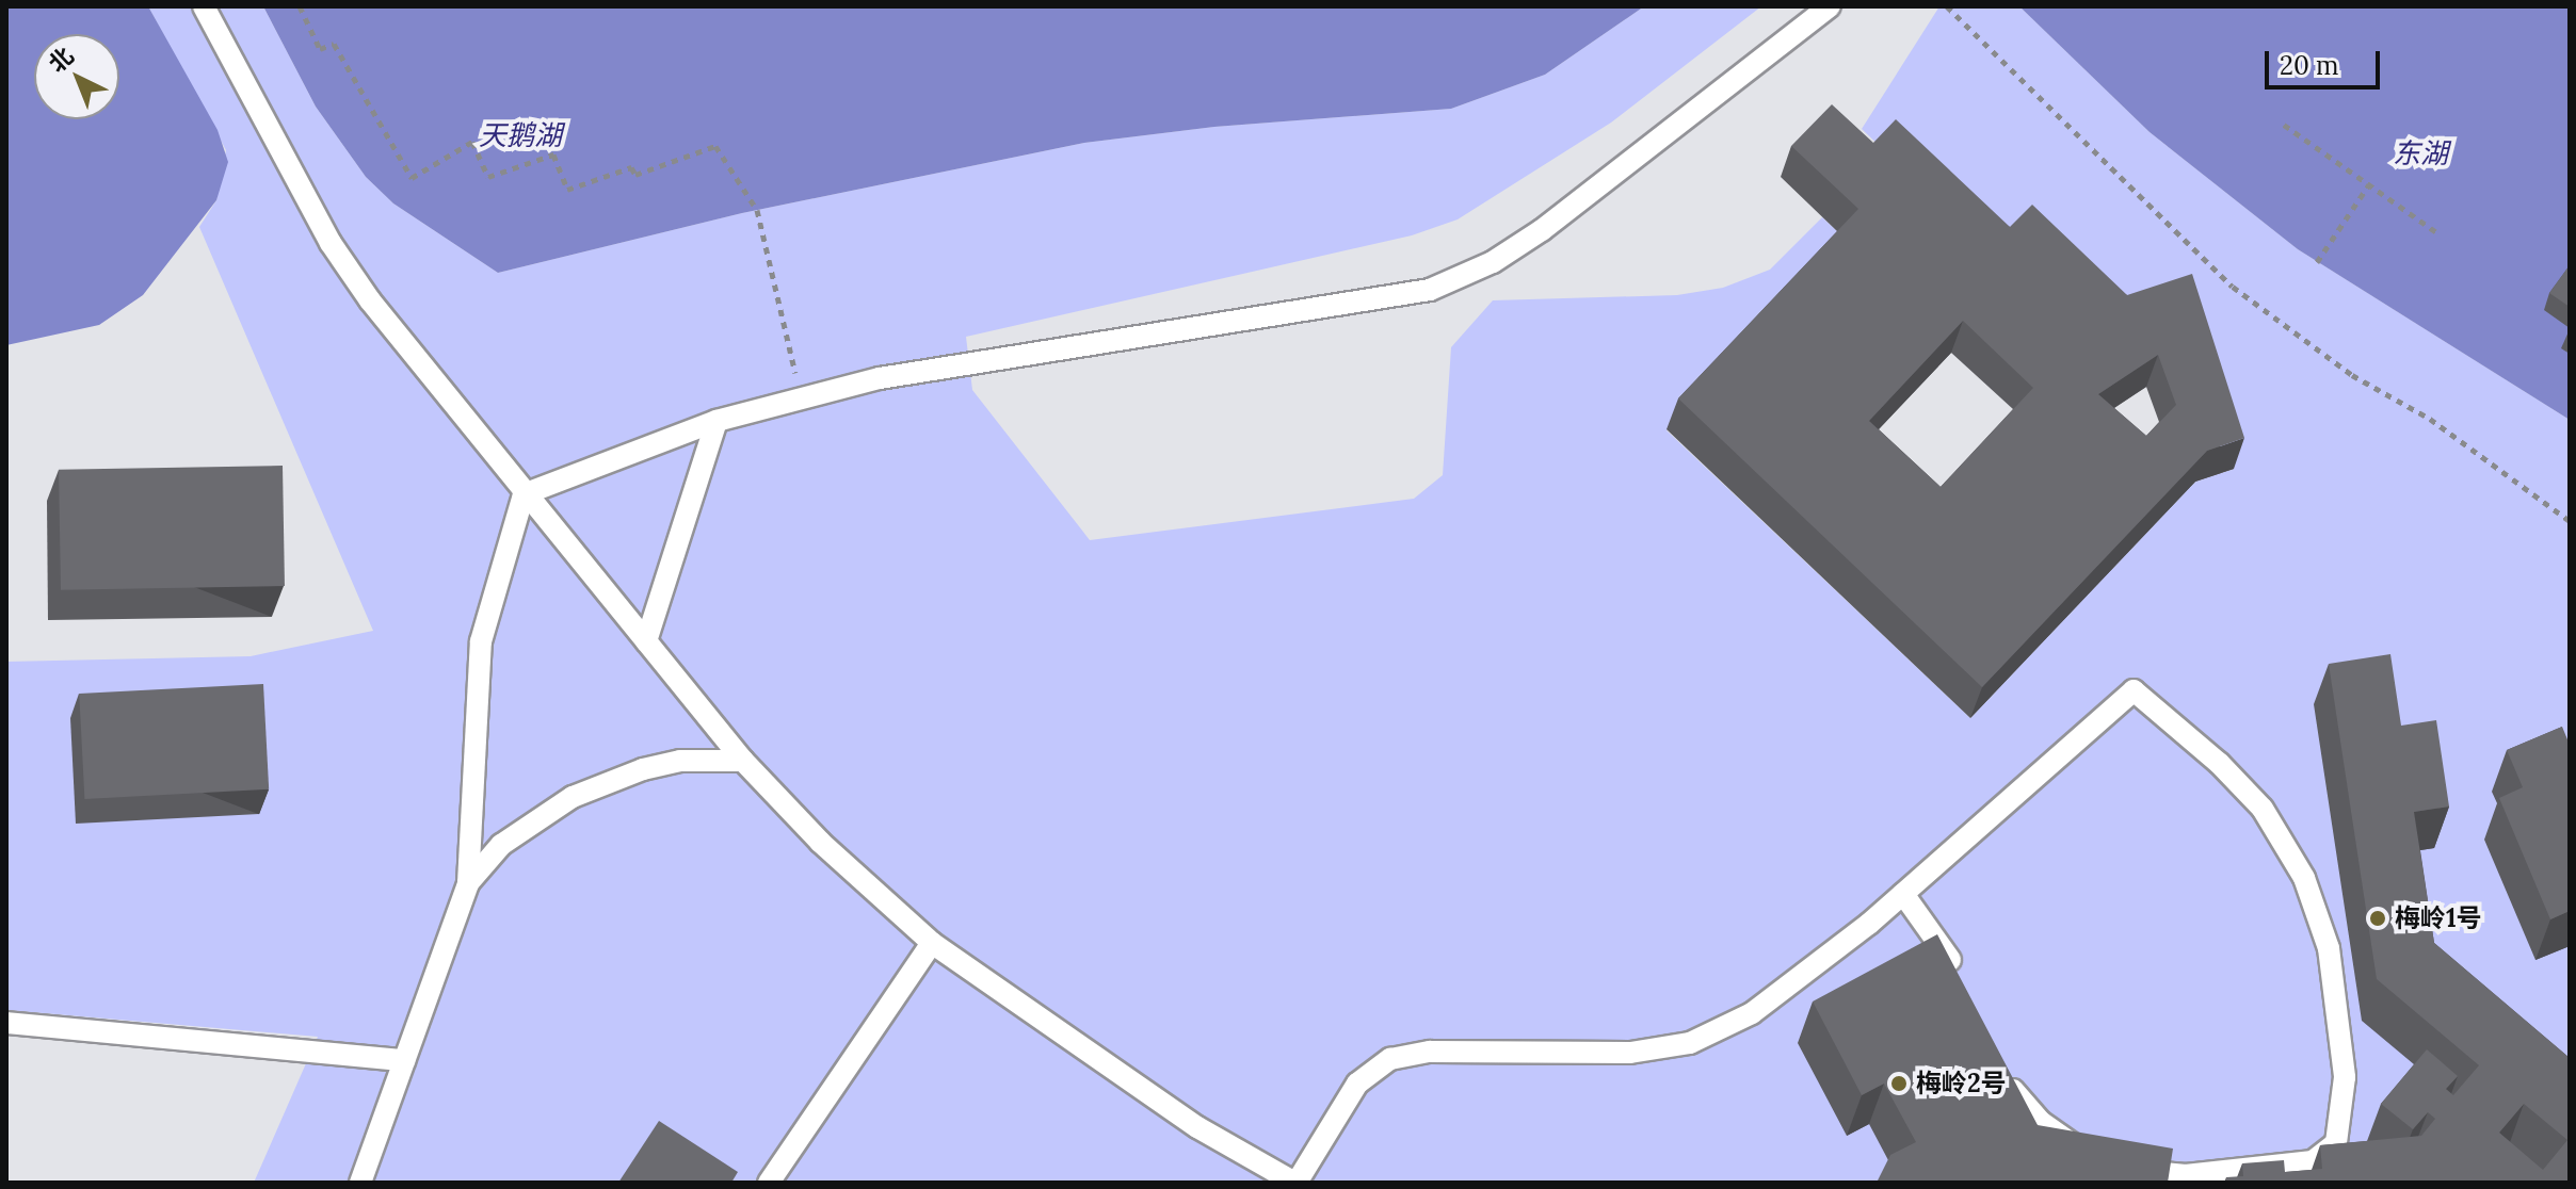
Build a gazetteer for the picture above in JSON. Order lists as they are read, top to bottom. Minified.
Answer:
{"water":["天鹅湖","东湖"],"places":["梅岭1号","梅岭2号"],"scale_bar":"20 m","north":"top left"}
